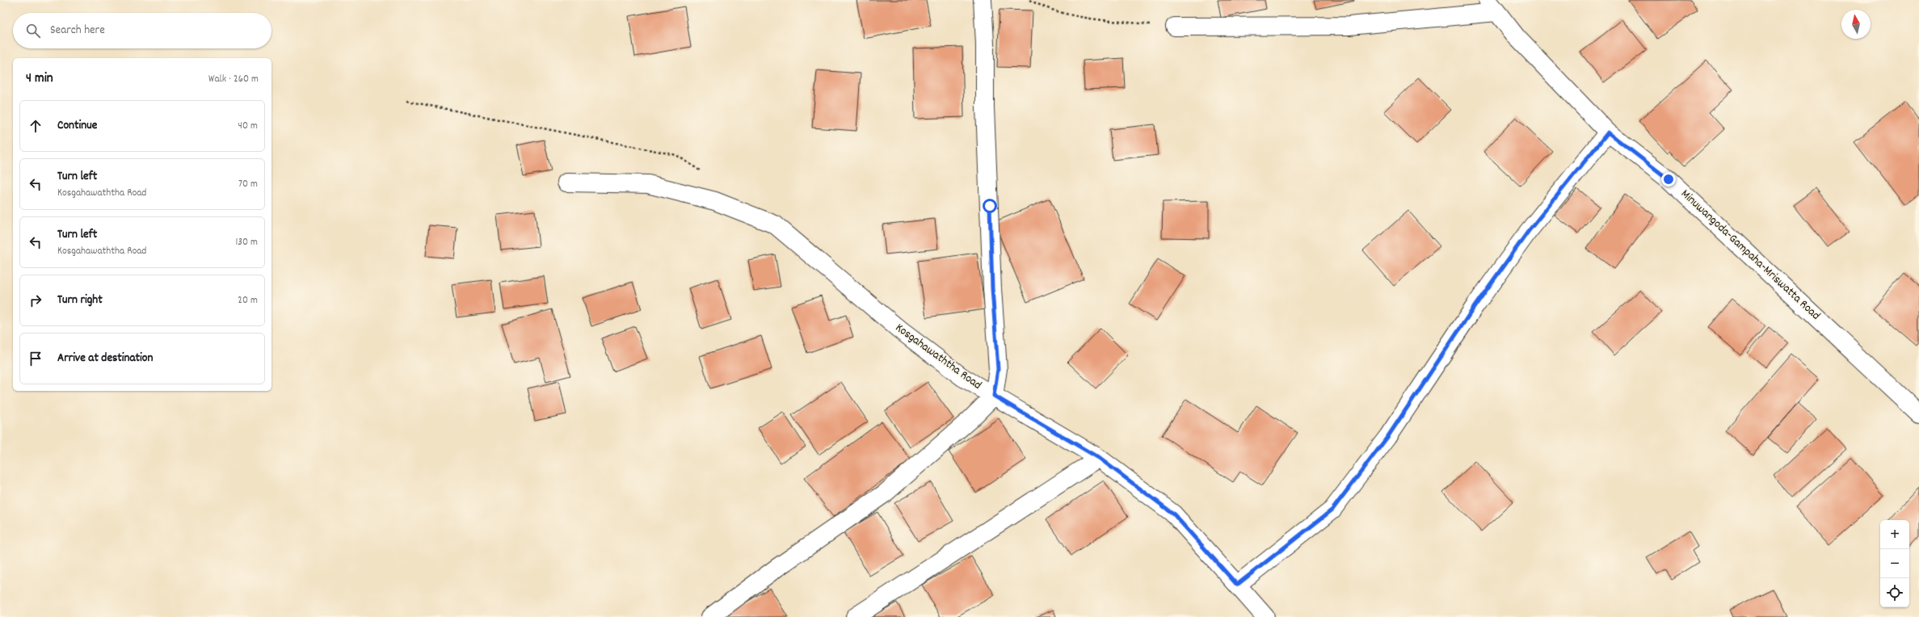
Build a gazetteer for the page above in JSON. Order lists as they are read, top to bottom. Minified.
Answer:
{"streets":{"street":["Minuwangoda-Gampaha-Mriswatta Road","Kosgahawaththa Road"]},"north":"top","page":{"search":"Search here","heading":["4 min","Walk · 260 m"],"list":[["Continue","40 m"],["Turn left","Kosgahawaththa Road","70 m"],["Turn left","Kosgahawaththa Road","130 m"],["Turn right","20 m"],"Arrive at destination"],"map_buttons":["+","−"]}}
